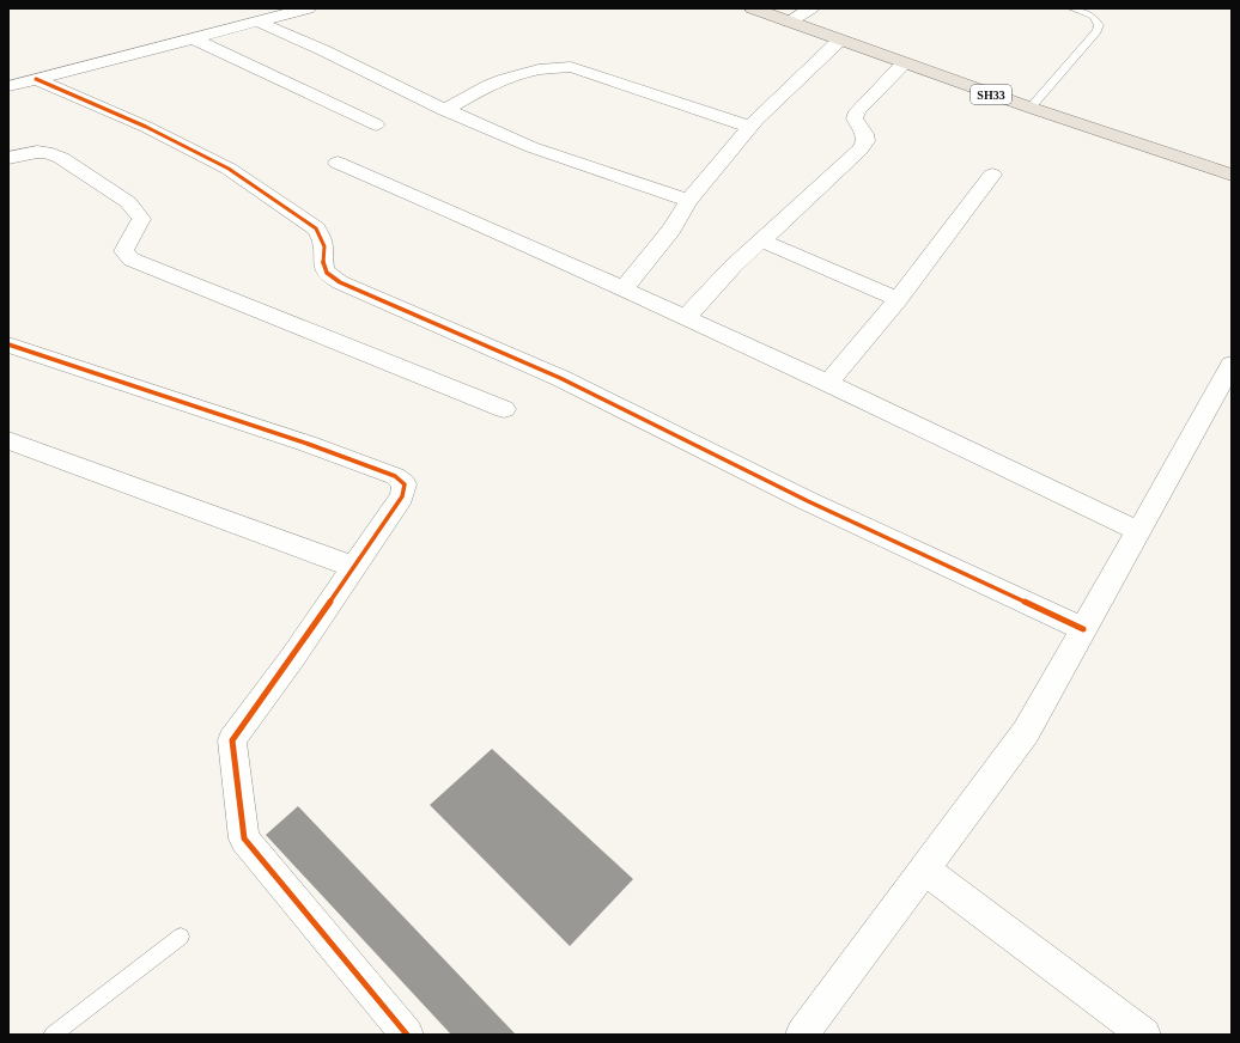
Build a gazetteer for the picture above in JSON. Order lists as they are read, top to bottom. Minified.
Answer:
{"streets":{"main road":["SH33"]}}
